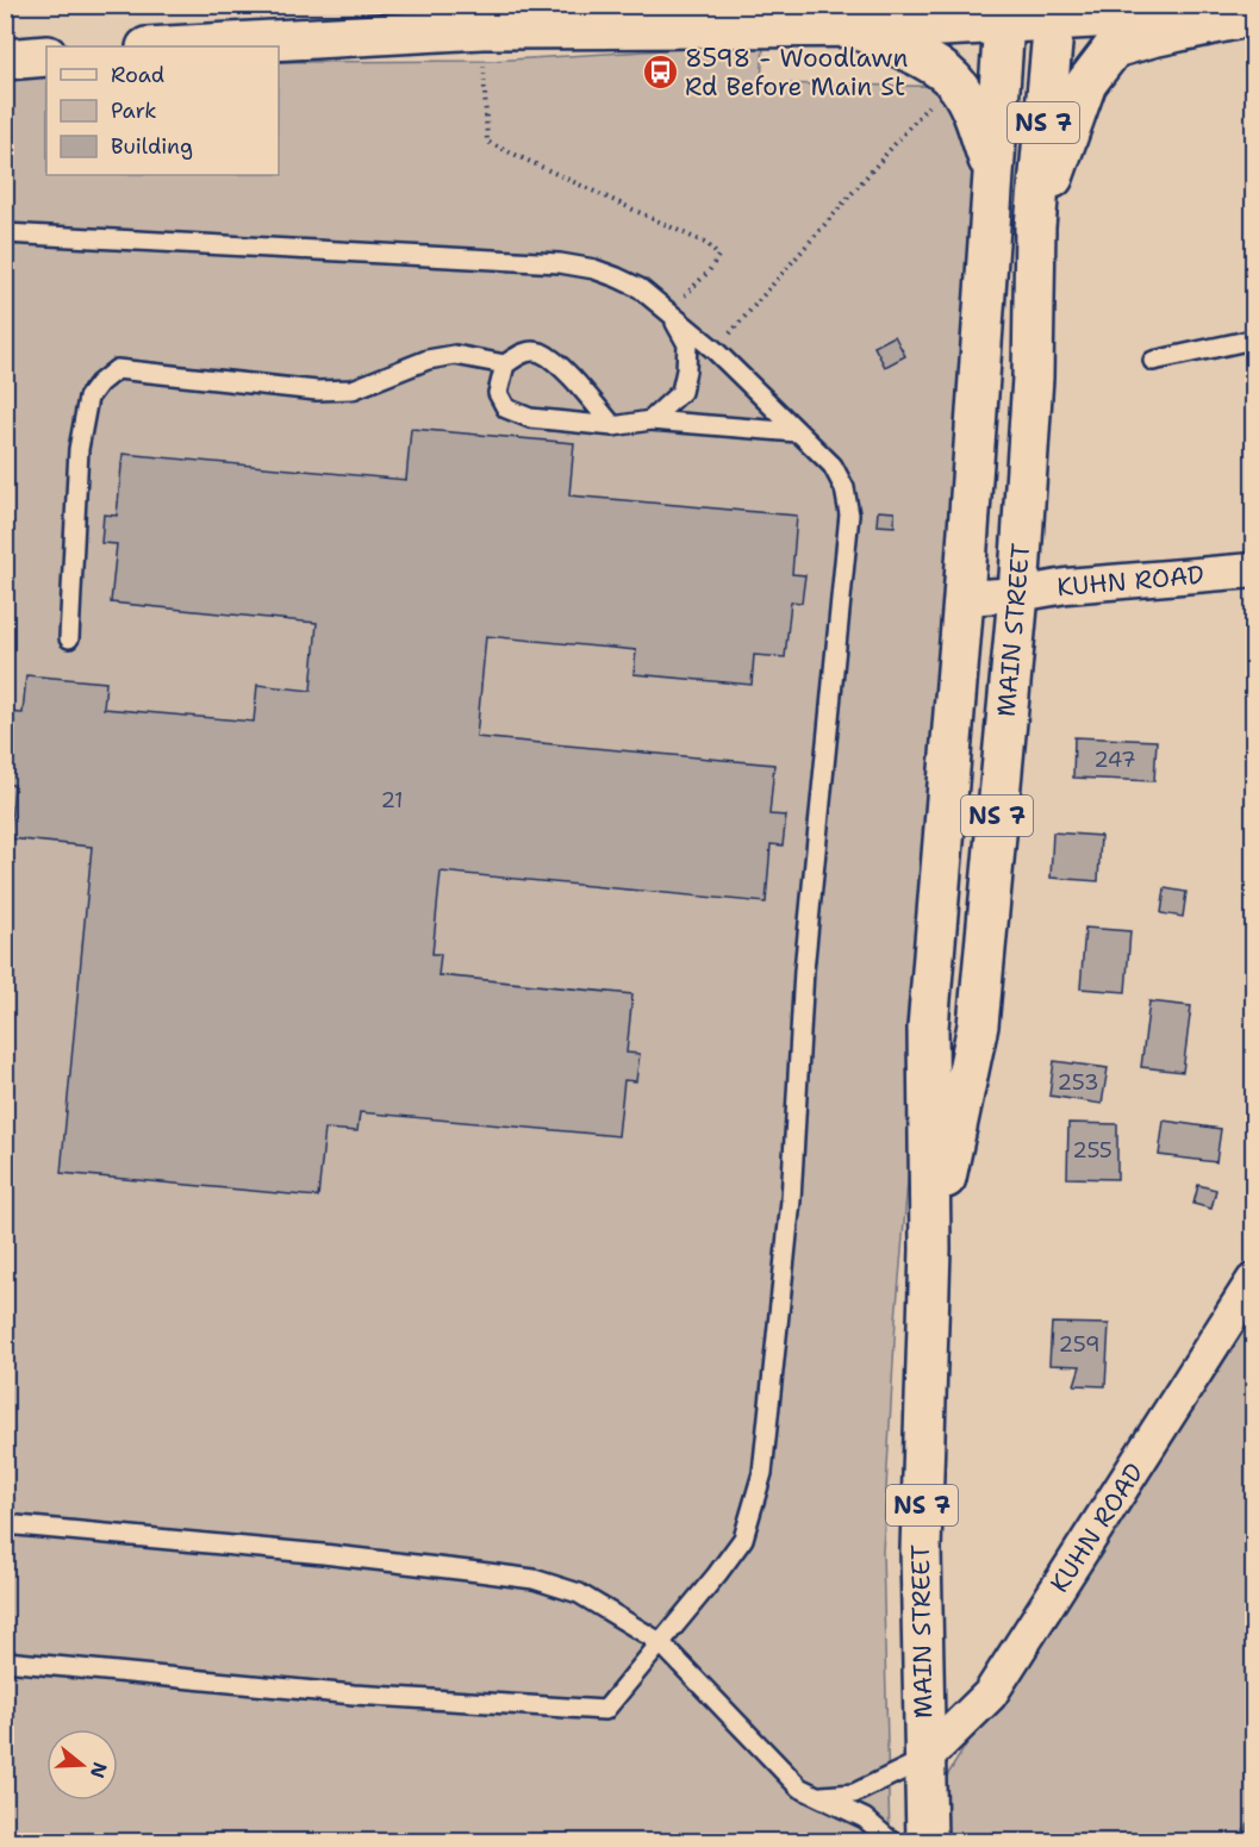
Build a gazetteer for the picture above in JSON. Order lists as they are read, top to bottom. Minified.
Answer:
{"streets":{"main road":["NS 7","MAIN STREET"],"street":["KUHN ROAD"]},"crossings":[["KUHN ROAD","MAIN STREET"]],"places":{"bus stop":["8598 - Woodlawn Rd Before Main St"]},"house_numbers":["247","21","253","255","259"],"legend":["Road","Park","Building"],"north":"right"}
